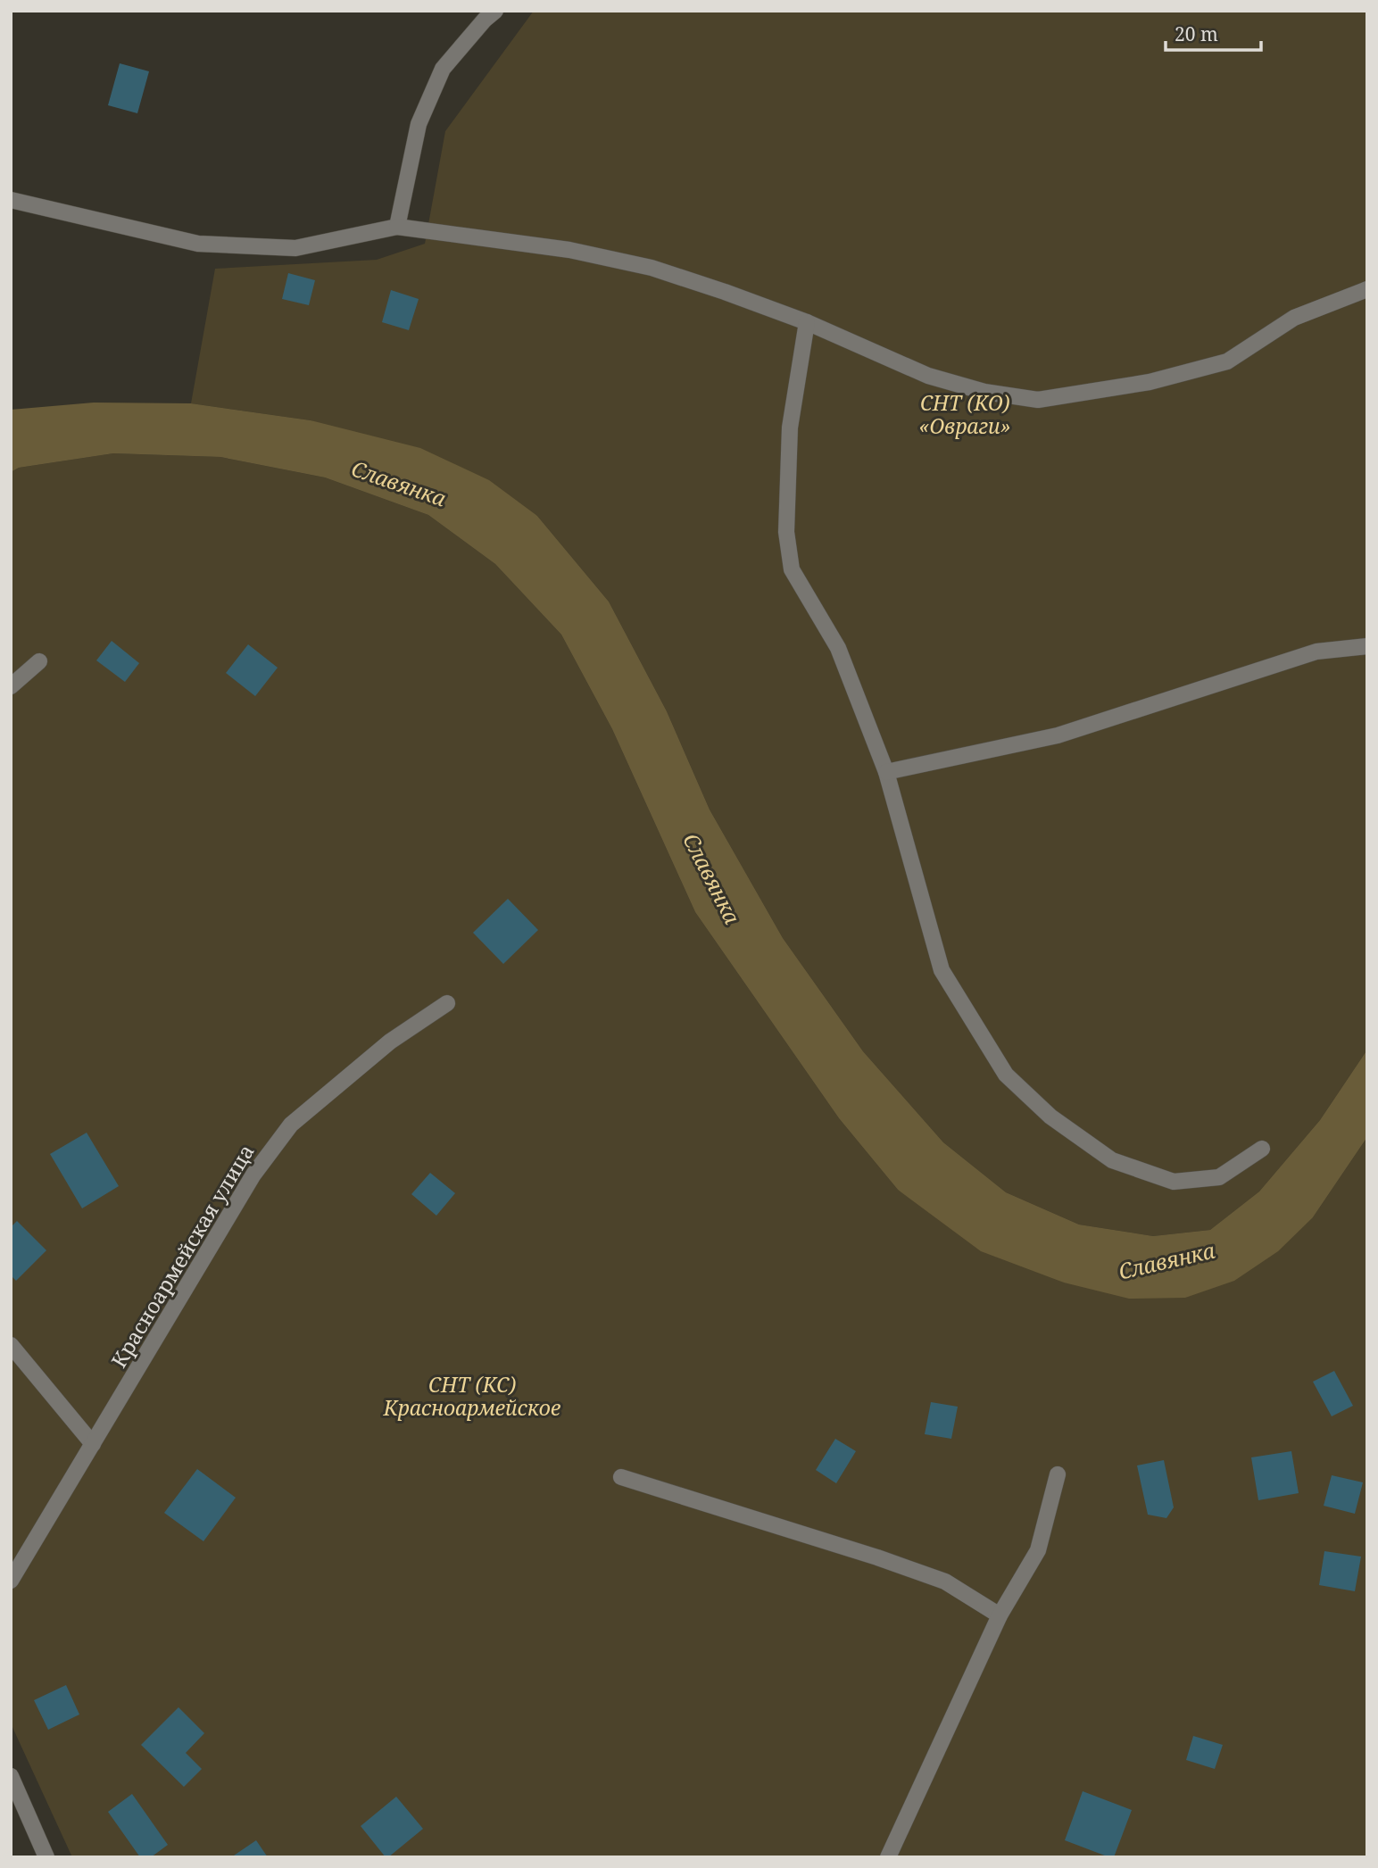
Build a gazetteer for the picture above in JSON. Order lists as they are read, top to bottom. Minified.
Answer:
{"streets":{"street":["Красноармейская улица"]},"water":["Славянка"],"parks":["СНТ (КО) «Овраги»","СНТ (КС) Красноармейское"],"scale_bar":"20 m"}
